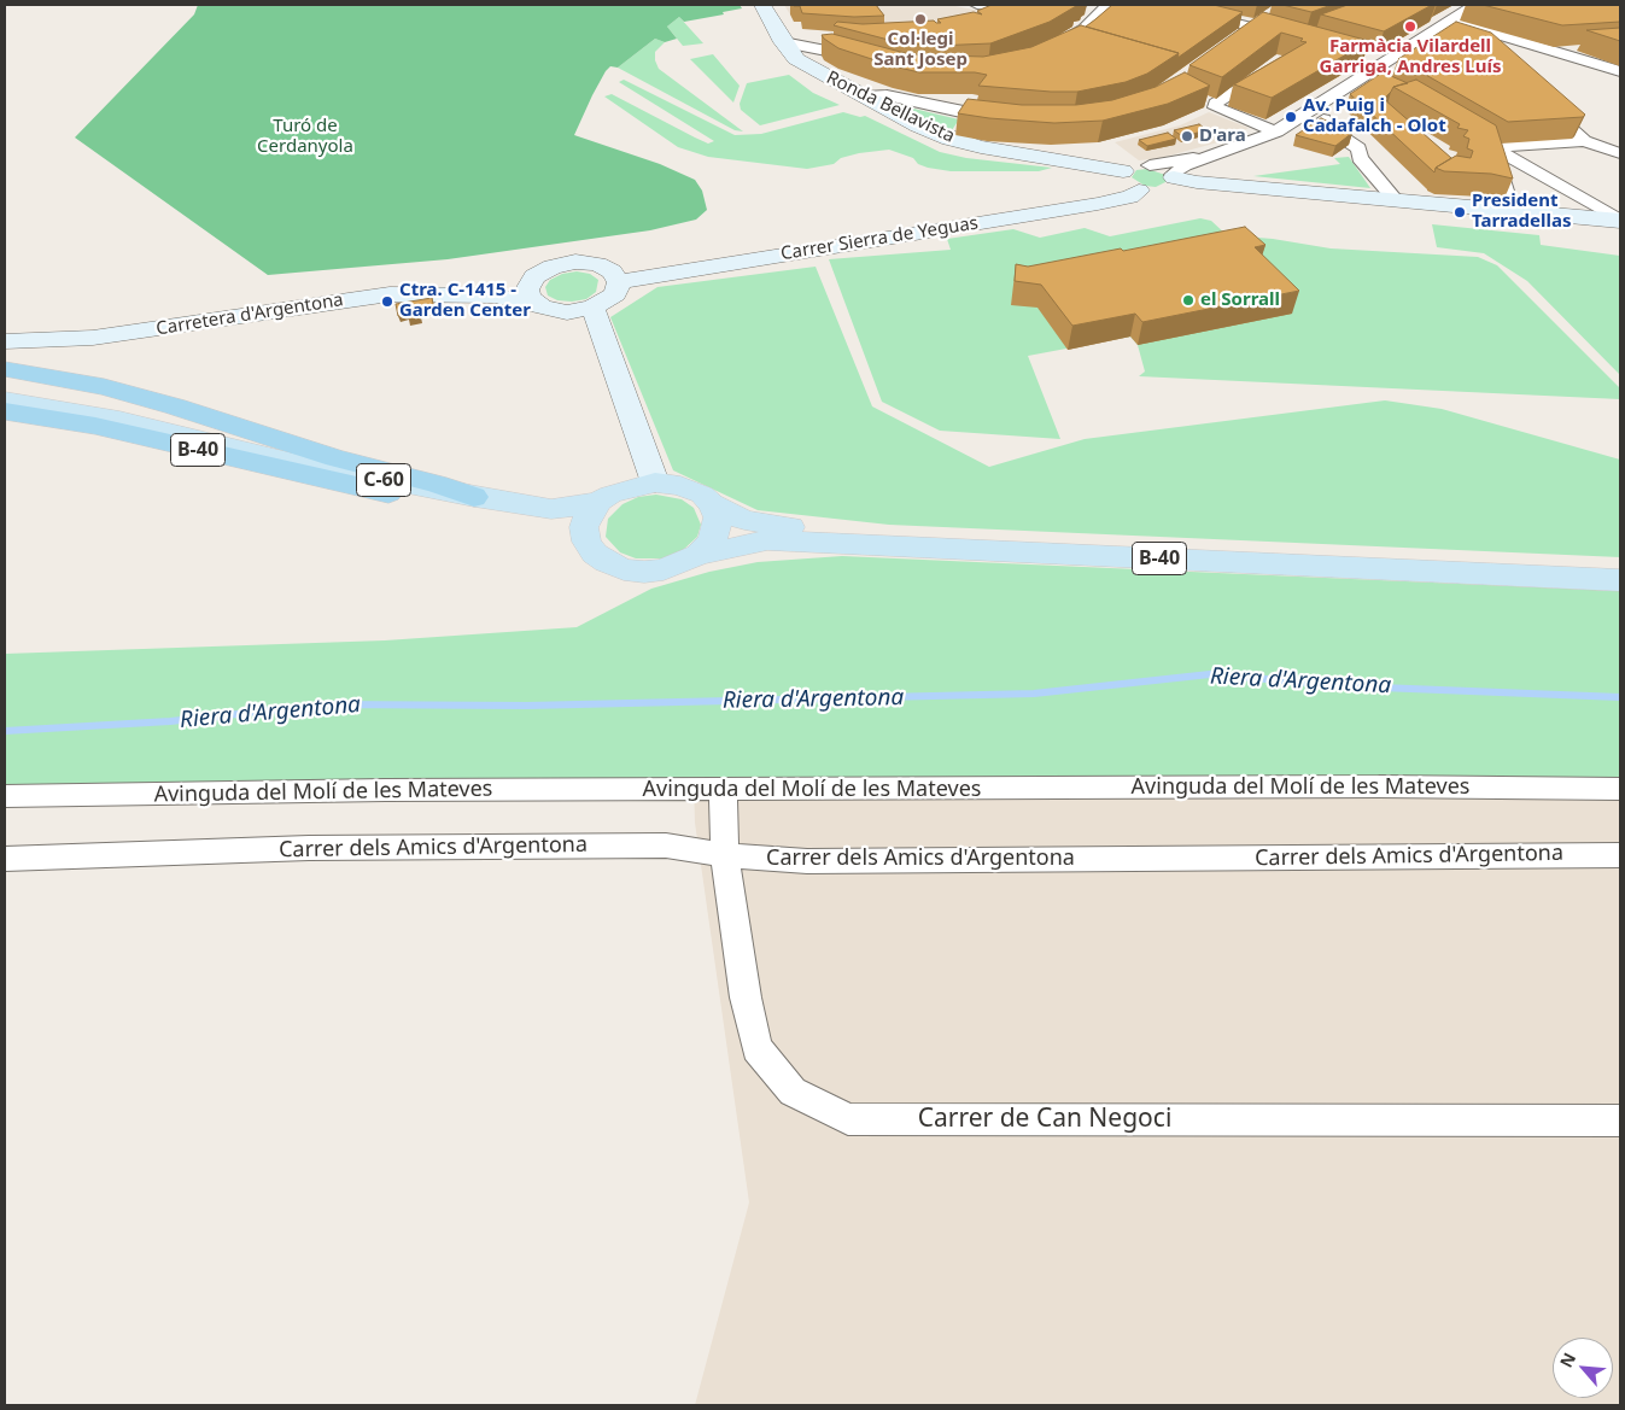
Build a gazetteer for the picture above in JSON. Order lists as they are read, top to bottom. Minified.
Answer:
{"streets":{"highway":["B-40"],"main road":["C-60"],"street":["Ronda Bellavista","Carrer Sierra de Yeguas","Carretera d'Argentona","Avinguda del Molí de les Mateves","Carrer dels Amics d'Argentona","Carrer de Can Negoci"]},"crossings":[["B-40","C-60"],["Avinguda del Molí de les Mateves","Carrer de Can Negoci"],["Carrer dels Amics d'Argentona","Carrer de Can Negoci"]],"water":["Riera d'Argentona"],"parks":["Turó de Cerdanyola"],"places":["Col·legi Sant Josep","Farmàcia Vilardell Garriga, Andres Luís","Av. Puig i Cadafalch - Olot","D'ara","President Tarradellas","el Sorrall","Ctra. C-1415 - Garden Center"],"north":"top left"}
